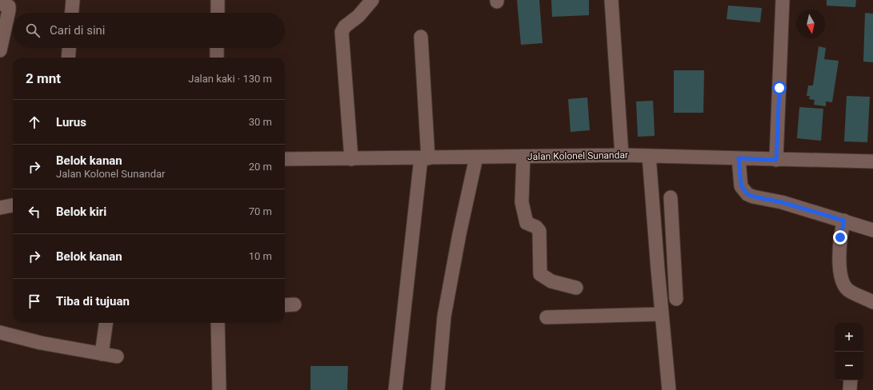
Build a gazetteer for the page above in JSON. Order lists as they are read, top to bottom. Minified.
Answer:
{"streets":{"street":["Jalan Kolonel Sunandar"]},"north":"bottom","page":{"search":"Cari di sini","heading":["2 mnt","Jalan kaki · 130 m"],"list":[["Lurus","30 m"],["Belok kanan","Jalan Kolonel Sunandar","20 m"],["Belok kiri","70 m"],["Belok kanan","10 m"],"Tiba di tujuan"],"map_buttons":["+","−"]}}
